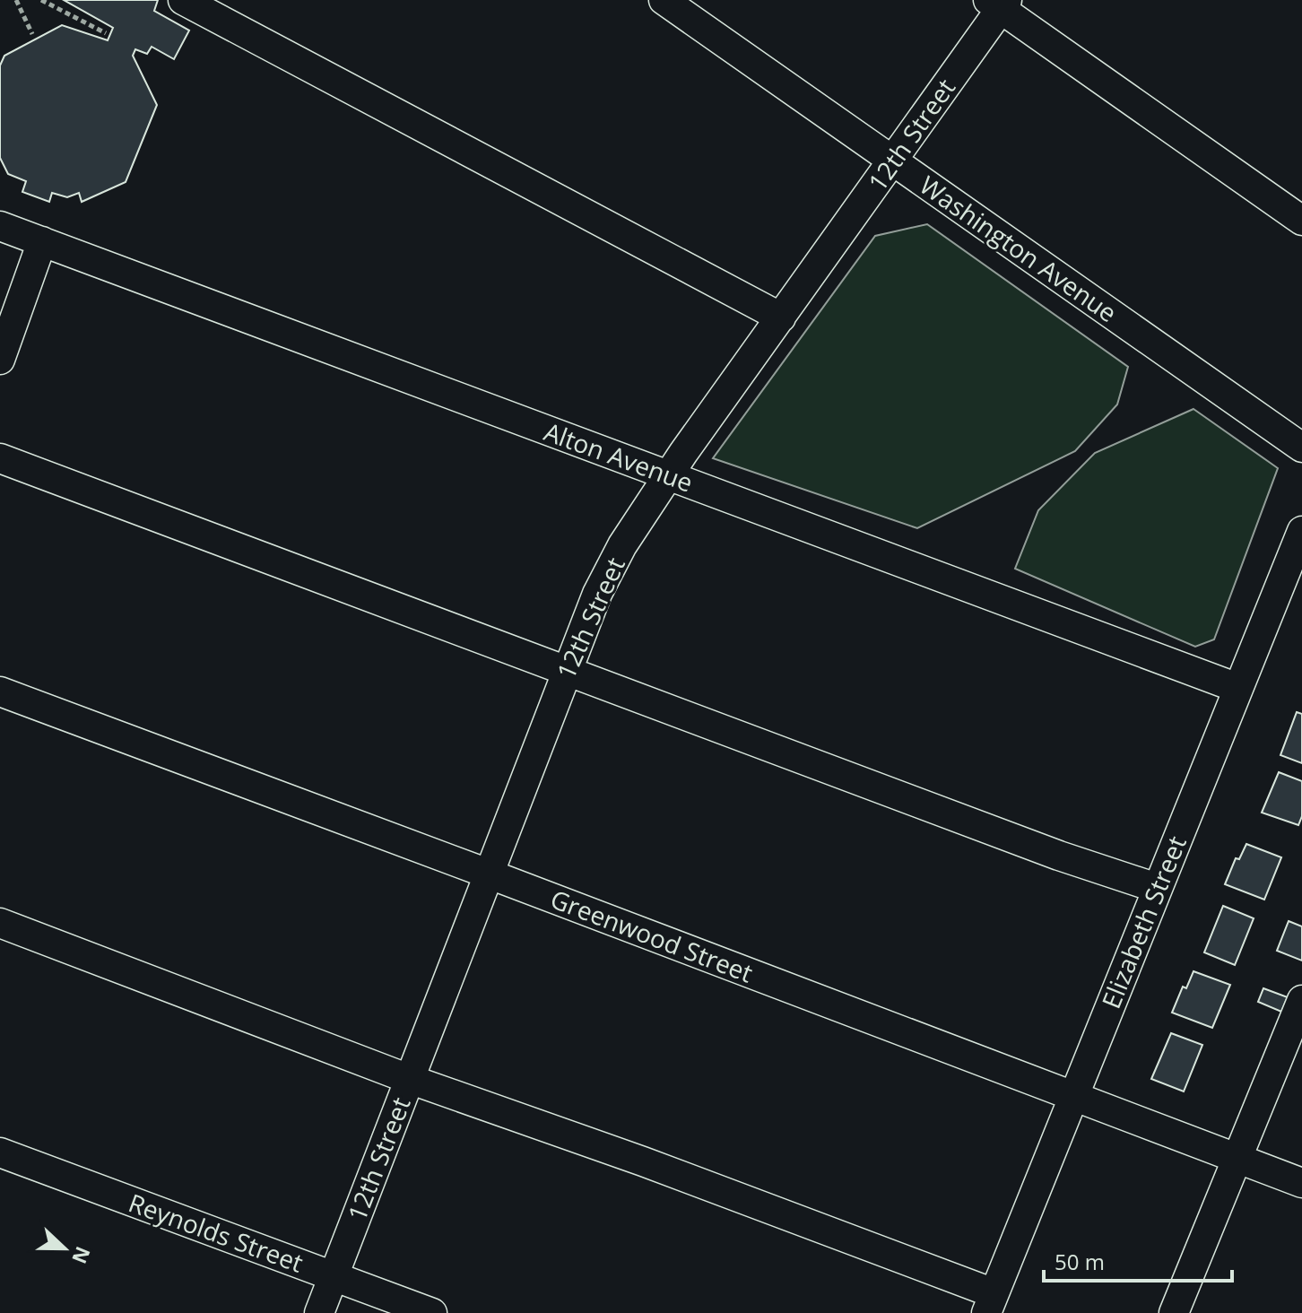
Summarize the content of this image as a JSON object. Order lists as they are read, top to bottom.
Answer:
{
  "streets": {
    "street": [
      "12th Street",
      "Washington Avenue",
      "Alton Avenue",
      "Elizabeth Street",
      "Greenwood Street",
      "Reynolds Street"
    ]
  },
  "crossings": [
    ["12th Street", "Washington Avenue"],
    ["12th Street", "Alton Avenue"],
    ["12th Street", "Greenwood Street"],
    ["12th Street", "Reynolds Street"],
    ["Alton Avenue", "Elizabeth Street"],
    ["Elizabeth Street", "Greenwood Street"]
  ],
  "scale_bar": "50 m",
  "north": "right"
}
